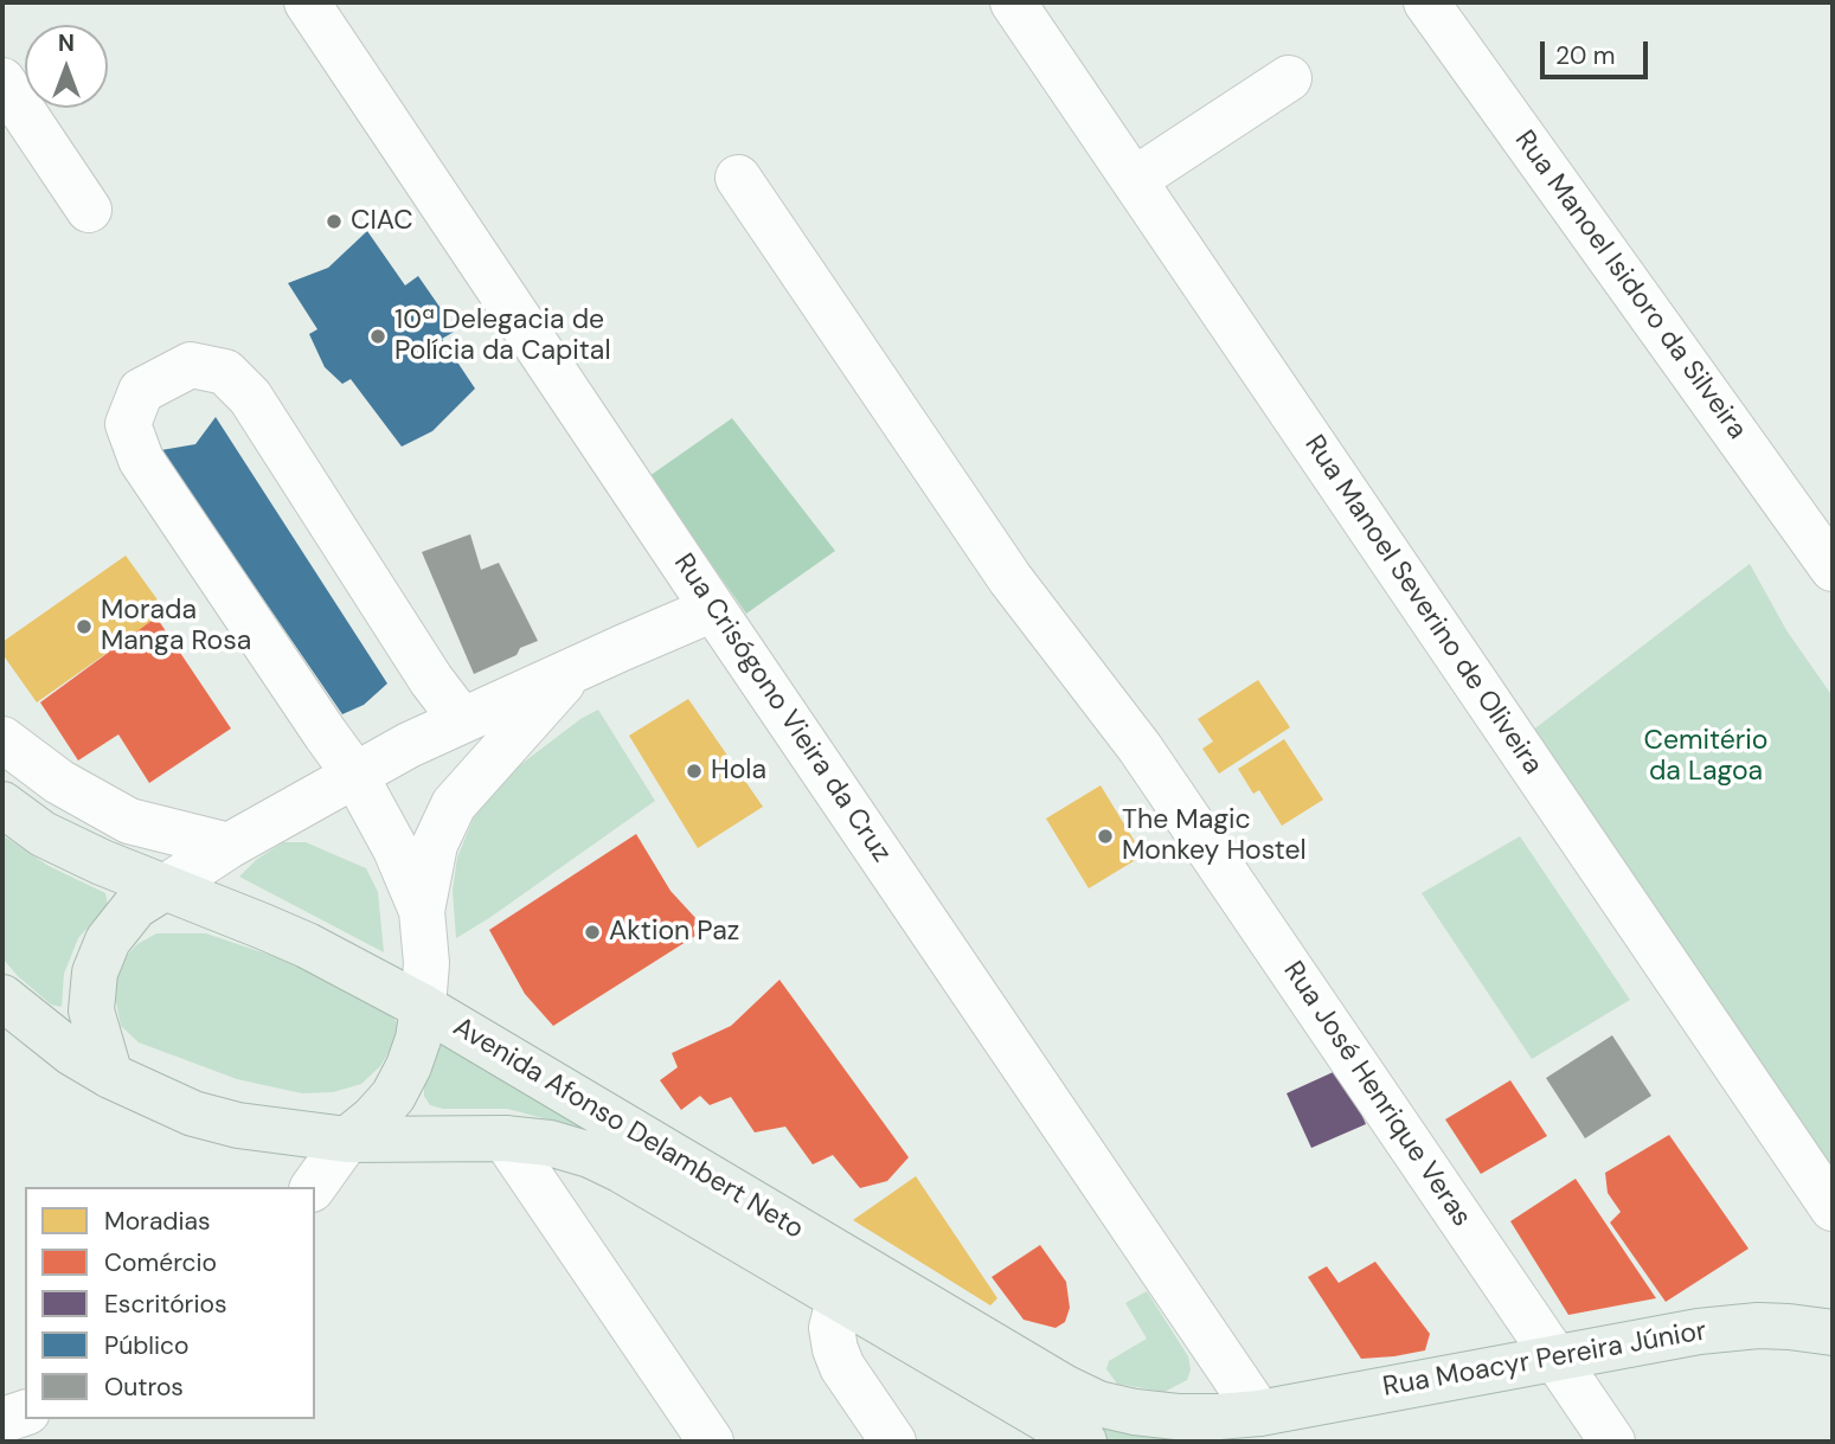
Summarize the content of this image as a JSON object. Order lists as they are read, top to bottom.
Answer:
{
  "streets": {
    "main road": ["Avenida Afonso Delambert Neto", "Rua Moacyr Pereira Júnior"],
    "street": [
      "Rua Manoel Isidoro da Silveira",
      "Rua Manoel Severino de Oliveira",
      "Rua Crisógono Vieira da Cruz",
      "Rua José Henrique Veras"
    ]
  },
  "crossings": [
    ["Rua Crisógono Vieira da Cruz", "Avenida Afonso Delambert Neto"],
    ["Rua Crisógono Vieira da Cruz", "Rua Moacyr Pereira Júnior"],
    ["Rua José Henrique Veras", "Rua Moacyr Pereira Júnior"],
    ["Avenida Afonso Delambert Neto", "Rua Moacyr Pereira Júnior"]
  ],
  "parks": ["Cemitério da Lagoa"],
  "places": [
    "CIAC",
    "10ª Delegacia de Polícia da Capital",
    "Morada Manga Rosa",
    "Hola",
    "The Magic Monkey Hostel",
    "Aktion Paz"
  ],
  "legend": [
    "Moradias",
    "Comércio",
    "Escritórios",
    "Público",
    "Outros"
  ],
  "scale_bar": "20 m",
  "north": "top"
}
